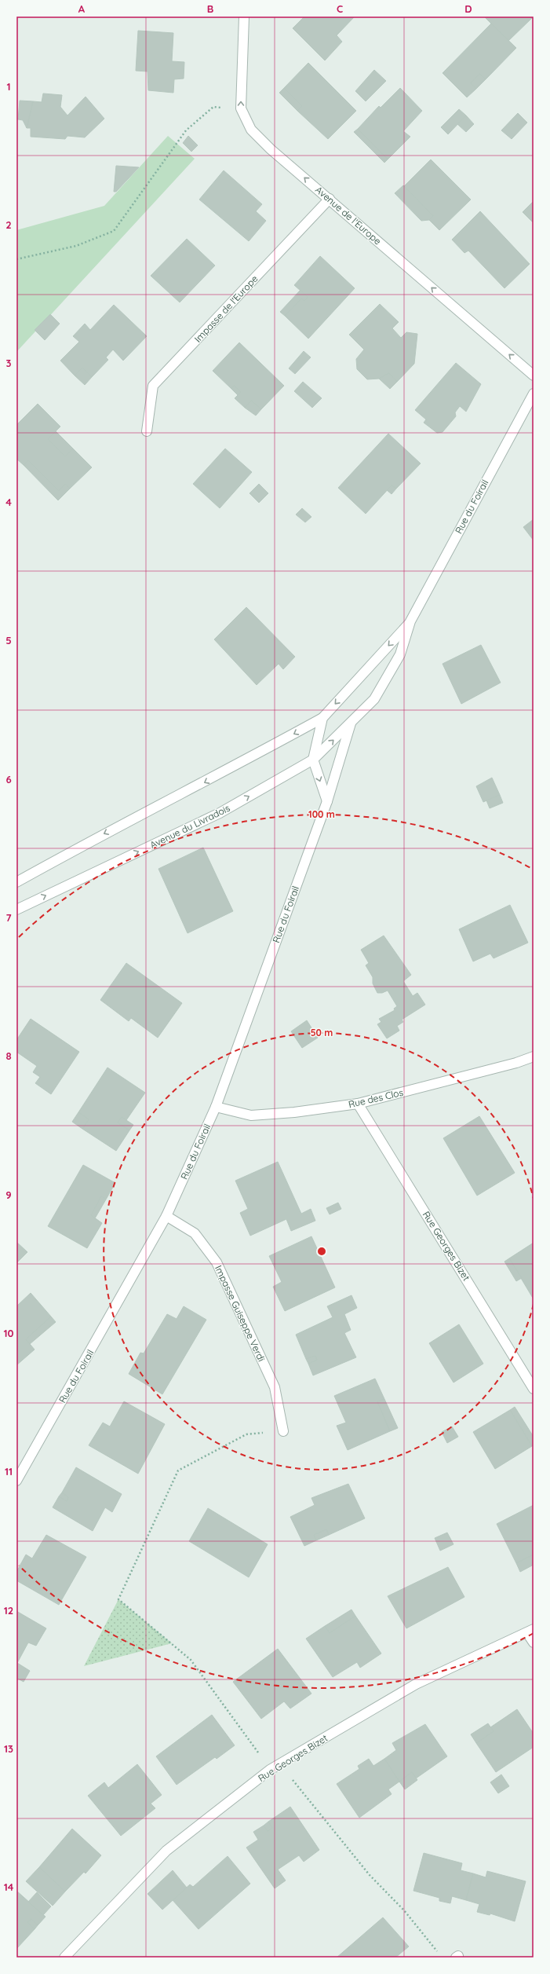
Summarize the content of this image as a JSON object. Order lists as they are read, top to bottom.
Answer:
{
  "streets": {
    "street": [
      "Avenue de l'Europe",
      "Impasse de l'Europe",
      "Rue du Foirail",
      "Avenue du Livradois",
      "Rue des Clos",
      "Rue Georges Bizet",
      "Impasse Guiseppe Verdi"
    ]
  },
  "crossings": [
    ["Avenue de l'Europe", "Impasse de l'Europe"],
    ["Rue du Foirail", "Avenue du Livradois"],
    ["Rue du Foirail", "Rue des Clos"],
    ["Rue du Foirail", "Impasse Guiseppe Verdi"],
    ["Rue des Clos", "Rue Georges Bizet"]
  ],
  "one_way": ["Avenue de l'Europe"],
  "grid": {
    "columns": [
      "A",
      "B",
      "C",
      "D"
    ],
    "rows": [
      "1",
      "2",
      "3",
      "4",
      "5",
      "6",
      "7",
      "8",
      "9",
      "10",
      "11",
      "12",
      "13",
      "14"
    ]
  },
  "rings": ["100 m", "50 m"]
}
